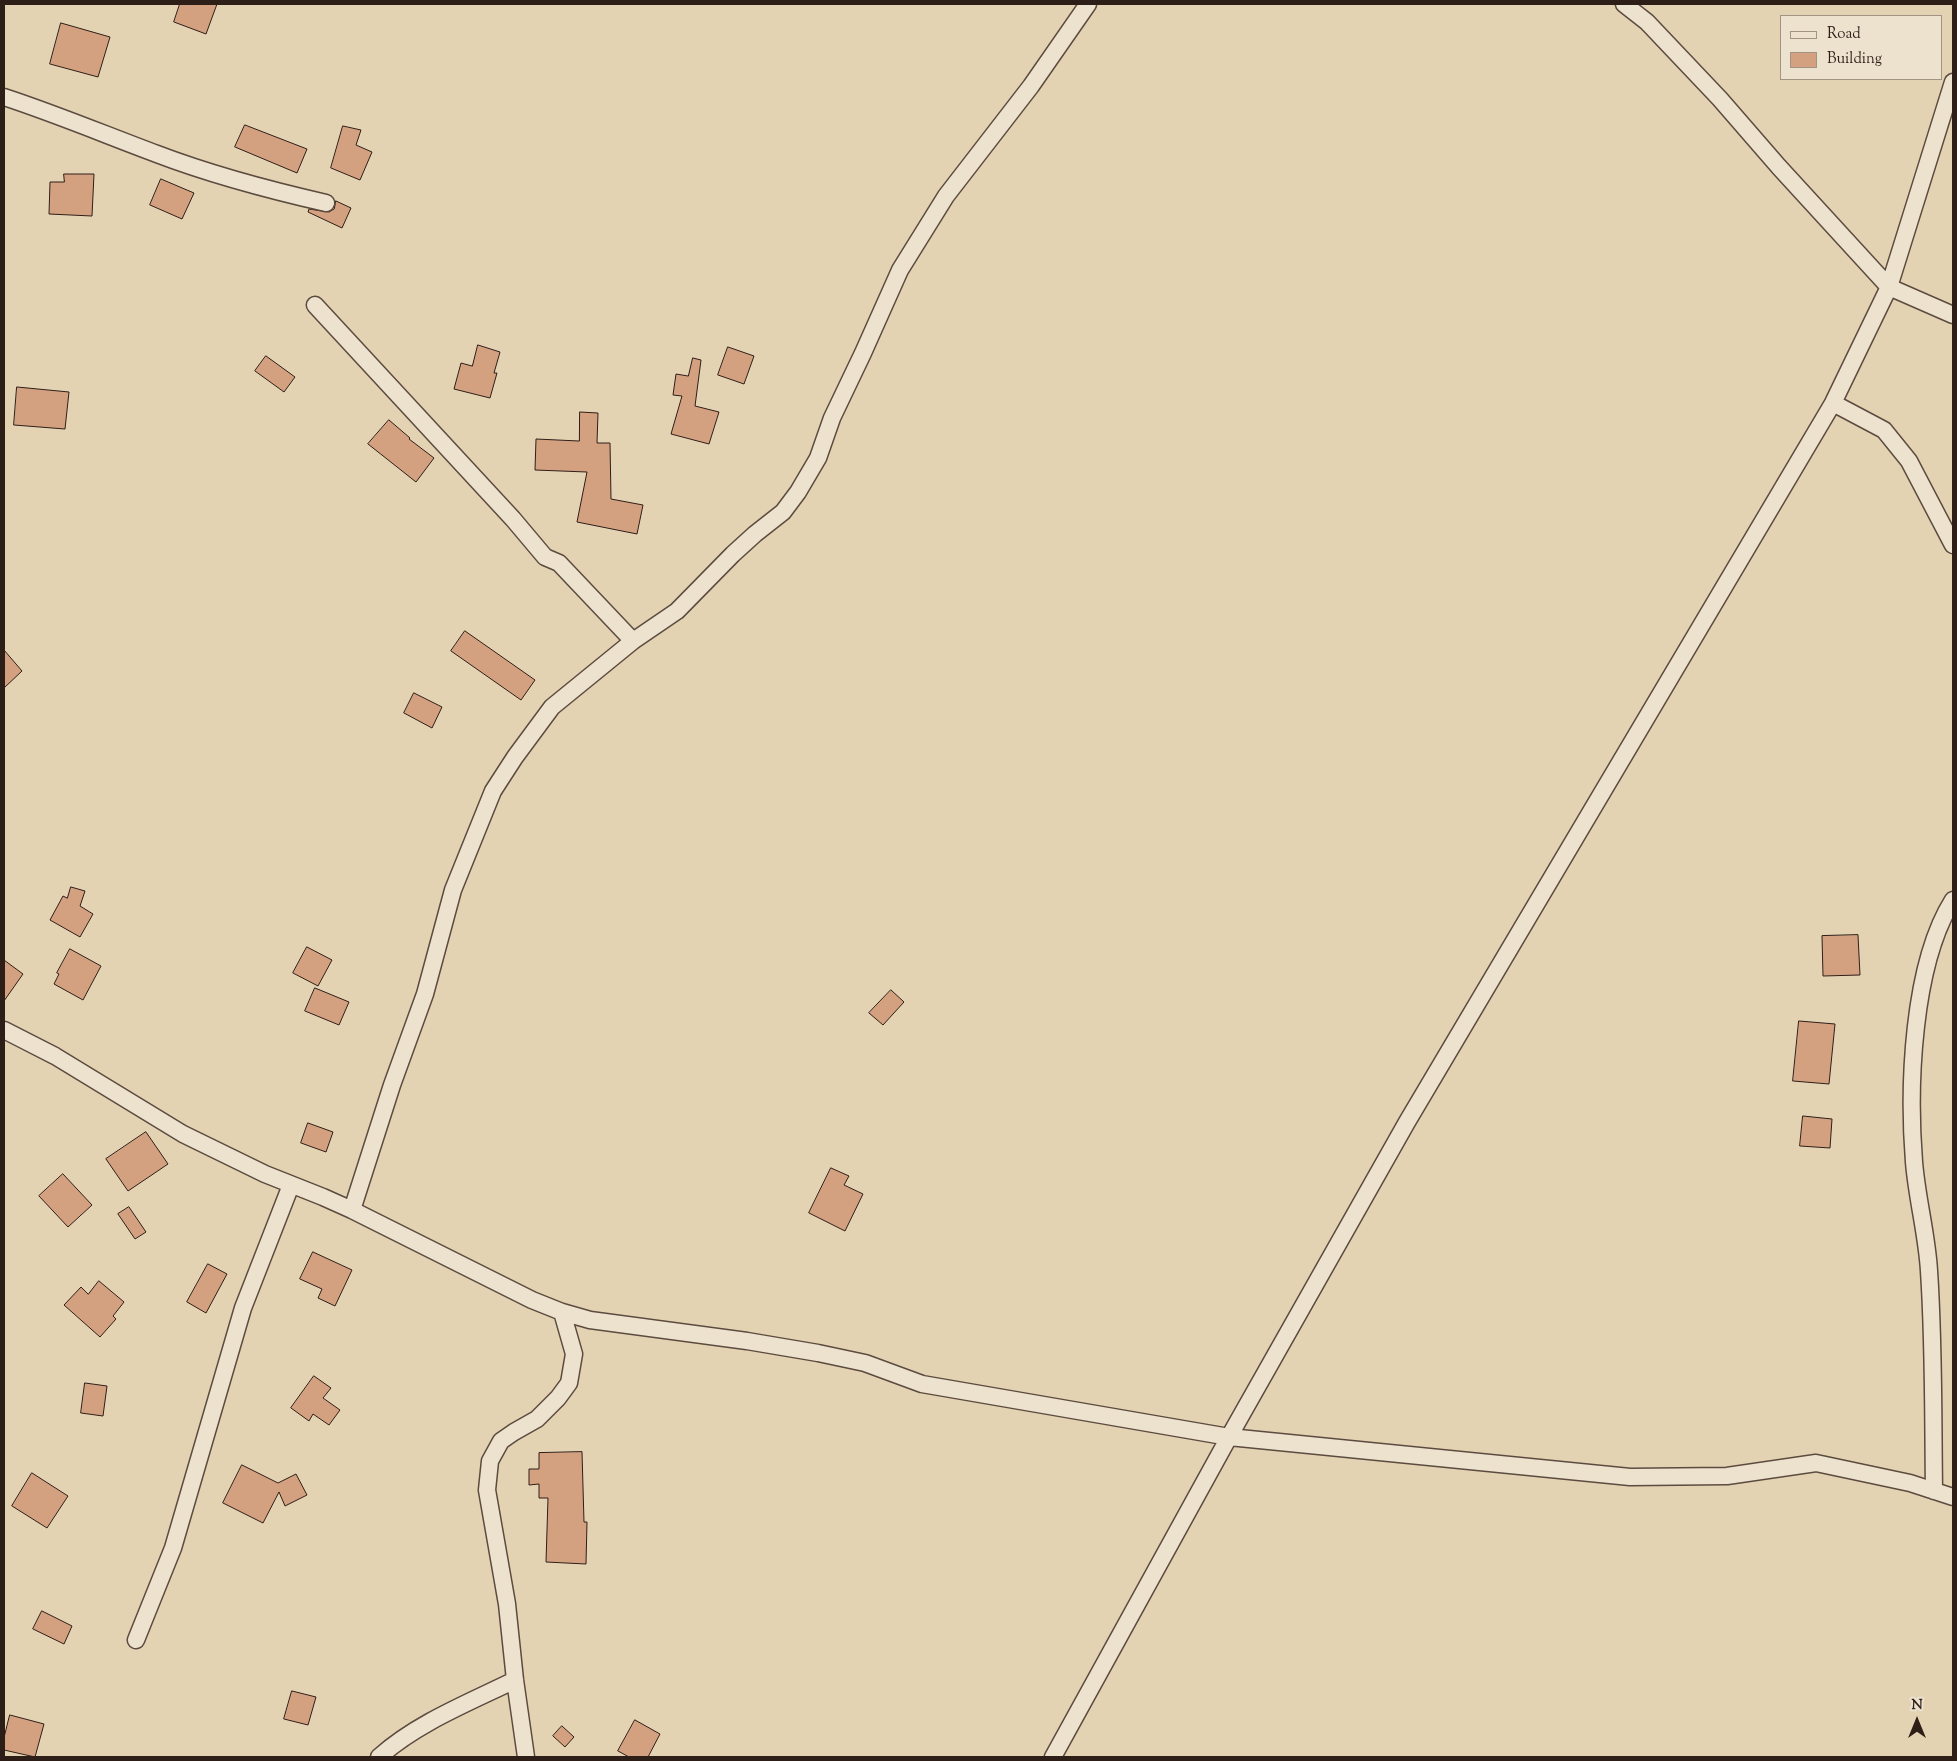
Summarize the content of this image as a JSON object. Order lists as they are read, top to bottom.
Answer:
{
  "legend": ["Road", "Building"],
  "north": "top"
}
